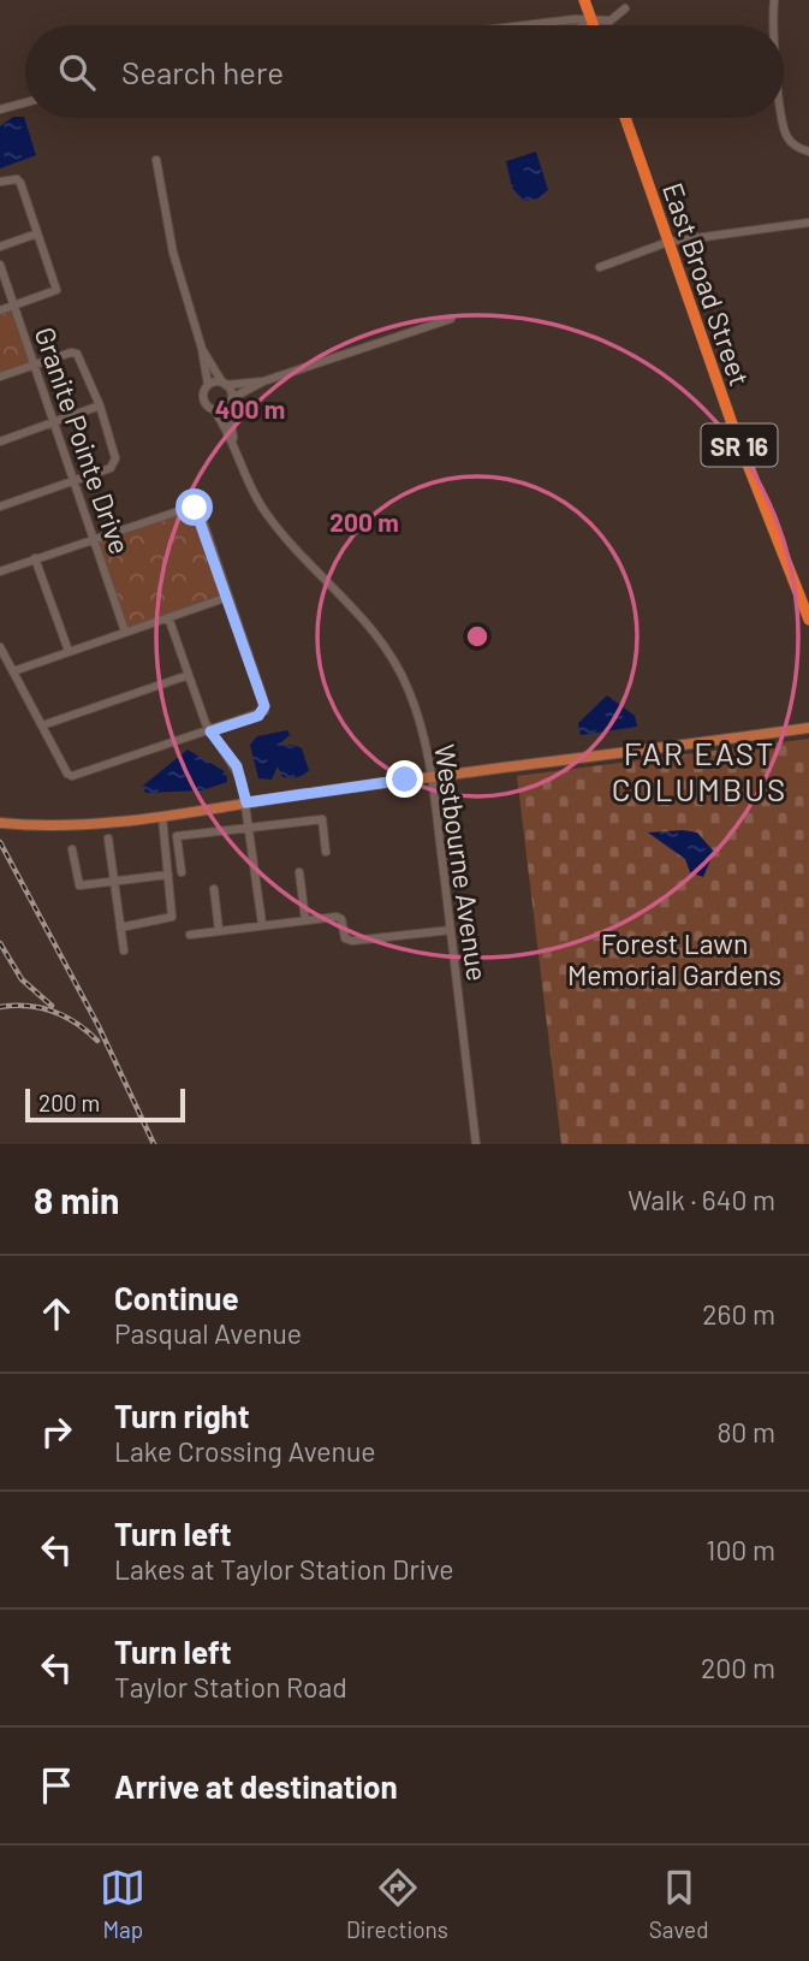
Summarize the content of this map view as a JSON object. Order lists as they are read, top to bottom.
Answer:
{
  "streets": {
    "highway": ["East Broad Street", "SR 16"],
    "street": ["Granite Pointe Drive", "Westbourne Avenue"]
  },
  "districts": ["FAR EAST COLUMBUS"],
  "parks": ["Forest Lawn Memorial Gardens"],
  "scale_bar": "200 m",
  "page": {
    "search": "Search here",
    "scale": "200 m",
    "heading": ["8 min", "Walk · 640 m"],
    "list": [
      ["Continue", "Pasqual Avenue", "260 m"],
      ["Turn right", "Lake Crossing Avenue", "80 m"],
      ["Turn left", "Lakes at Taylor Station Drive", "100 m"],
      ["Turn left", "Taylor Station Road", "200 m"],
      "Arrive at destination"
    ],
    "nav": ["Map", "Directions", "Saved"]
  },
  "rings": ["400 m", "200 m"]
}
